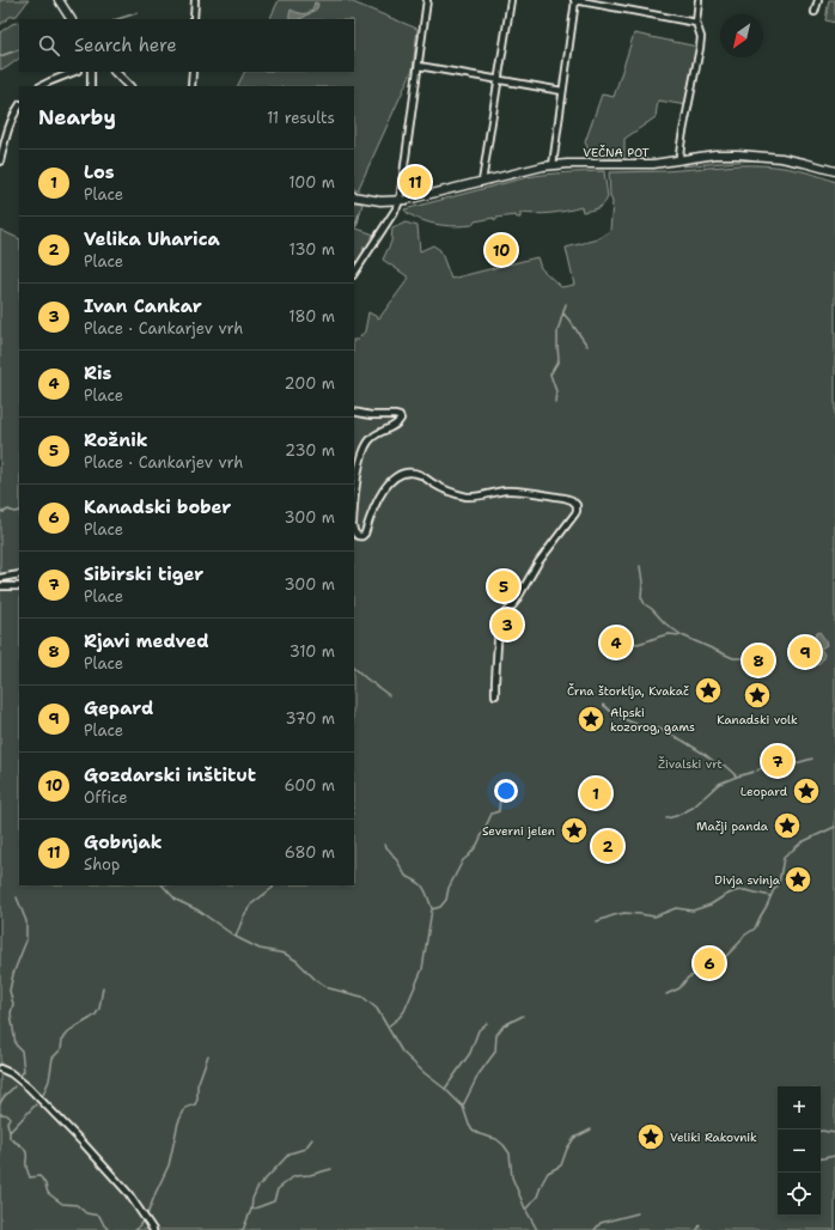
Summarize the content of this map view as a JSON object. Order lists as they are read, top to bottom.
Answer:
{
  "streets": {
    "main road": ["VEČNA POT"]
  },
  "parks": ["Živalski vrt"],
  "places": {
    "place": [
      "Črna štorklja, Kvakač",
      "Kanadski volk",
      "Alpski kozorog, gams",
      "Leopard",
      "Mačji panda",
      "Severni jelen",
      "Divja svinja",
      "Veliki Rakovnik"
    ]
  },
  "north": "bottom left",
  "page": {
    "search": "Search here",
    "heading": ["Nearby", "11 results"],
    "list": [
      {
        "mark": "1",
        "name": "Los",
        "note": "Place",
        "value": "100 m"
      },
      {
        "mark": "2",
        "name": "Velika Uharica",
        "note": "Place",
        "value": "130 m"
      },
      {
        "mark": "3",
        "name": "Ivan Cankar",
        "note": "Place · Cankarjev vrh",
        "value": "180 m"
      },
      {
        "mark": "4",
        "name": "Ris",
        "note": "Place",
        "value": "200 m"
      },
      {
        "mark": "5",
        "name": "Rožnik",
        "note": "Place · Cankarjev vrh",
        "value": "230 m"
      },
      {
        "mark": "6",
        "name": "Kanadski bober",
        "note": "Place",
        "value": "300 m"
      },
      {
        "mark": "7",
        "name": "Sibirski tiger",
        "note": "Place",
        "value": "300 m"
      },
      {
        "mark": "8",
        "name": "Rjavi medved",
        "note": "Place",
        "value": "310 m"
      },
      {
        "mark": "9",
        "name": "Gepard",
        "note": "Place",
        "value": "370 m"
      },
      {
        "mark": "10",
        "name": "Gozdarski inštitut",
        "note": "Office",
        "value": "600 m"
      },
      {
        "mark": "11",
        "name": "Gobnjak",
        "note": "Shop",
        "value": "680 m"
      }
    ],
    "pins": [
      "11",
      "10",
      "5",
      "3",
      "4",
      "9",
      "8",
      "7",
      "1",
      "2",
      "6"
    ],
    "map_buttons": ["+", "−"]
  }
}
